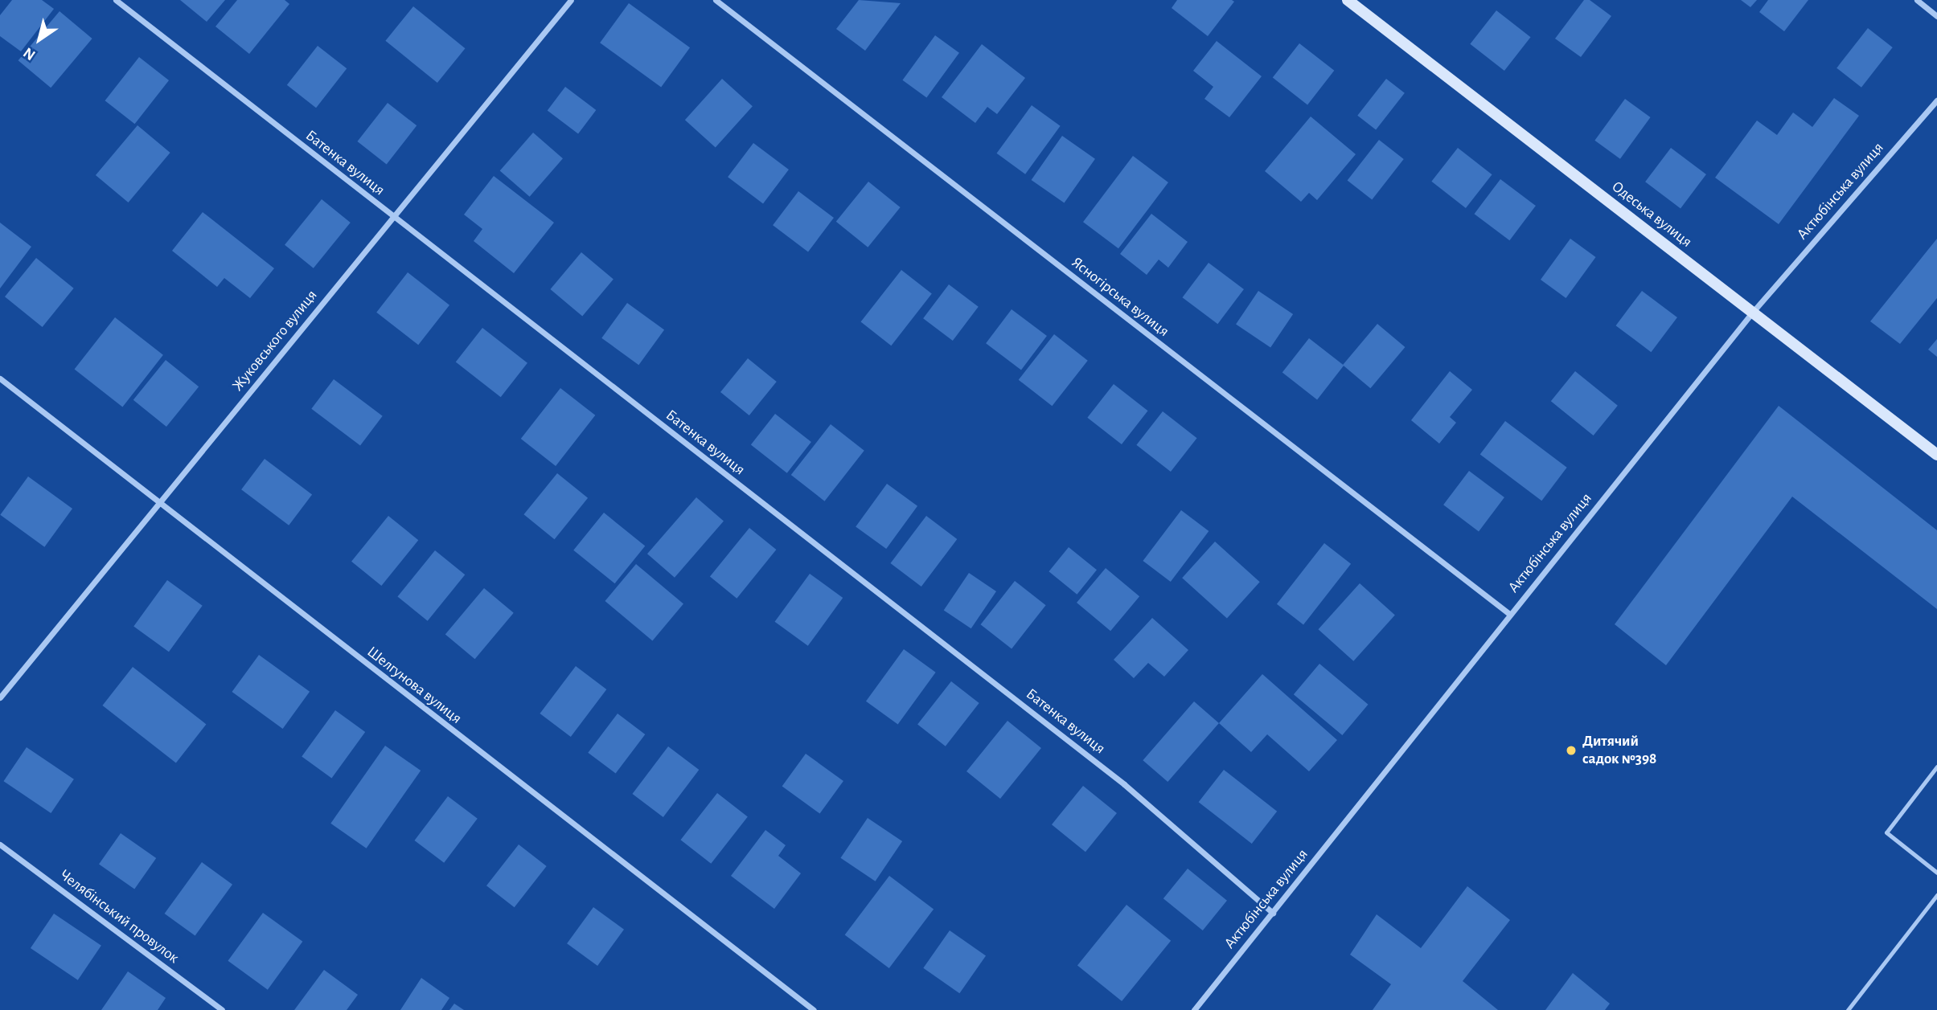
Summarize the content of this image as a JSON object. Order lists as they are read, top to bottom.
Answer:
{
  "streets": {
    "street": [
      "Батенка вулиця",
      "Актюбінська вулиця",
      "Одеська вулиця",
      "Ясногірська вулиця",
      "Жуковського вулиця",
      "Шелгунова вулиця",
      "Челябінський провулок"
    ]
  },
  "crossings": [
    ["Батенка вулиця", "Актюбінська вулиця"],
    ["Батенка вулиця", "Жуковського вулиця"],
    ["Актюбінська вулиця", "Одеська вулиця"],
    ["Актюбінська вулиця", "Ясногірська вулиця"],
    ["Жуковського вулиця", "Шелгунова вулиця"]
  ],
  "places": ["Дитячий садок №398"],
  "north": "bottom left"
}
